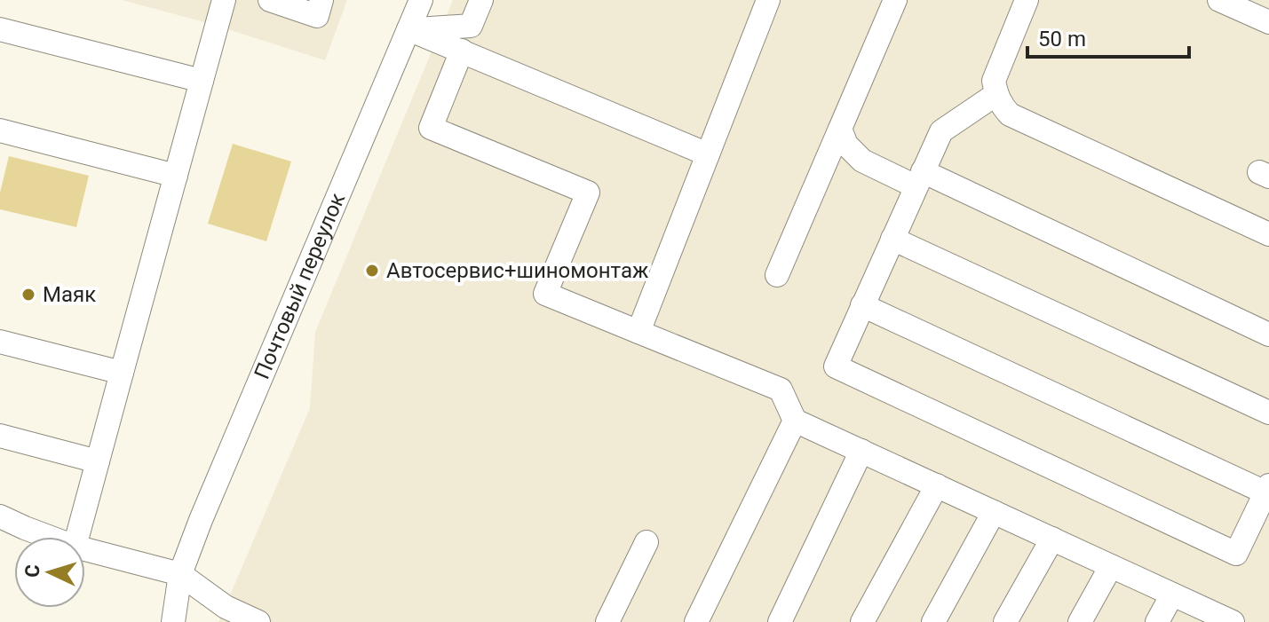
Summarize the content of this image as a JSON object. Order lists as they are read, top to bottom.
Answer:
{
  "streets": {
    "street": ["Почтовый переулок"]
  },
  "places": ["Автосервис+шиномонтаж", "Маяк"],
  "scale_bar": "50 m",
  "north": "left"
}
